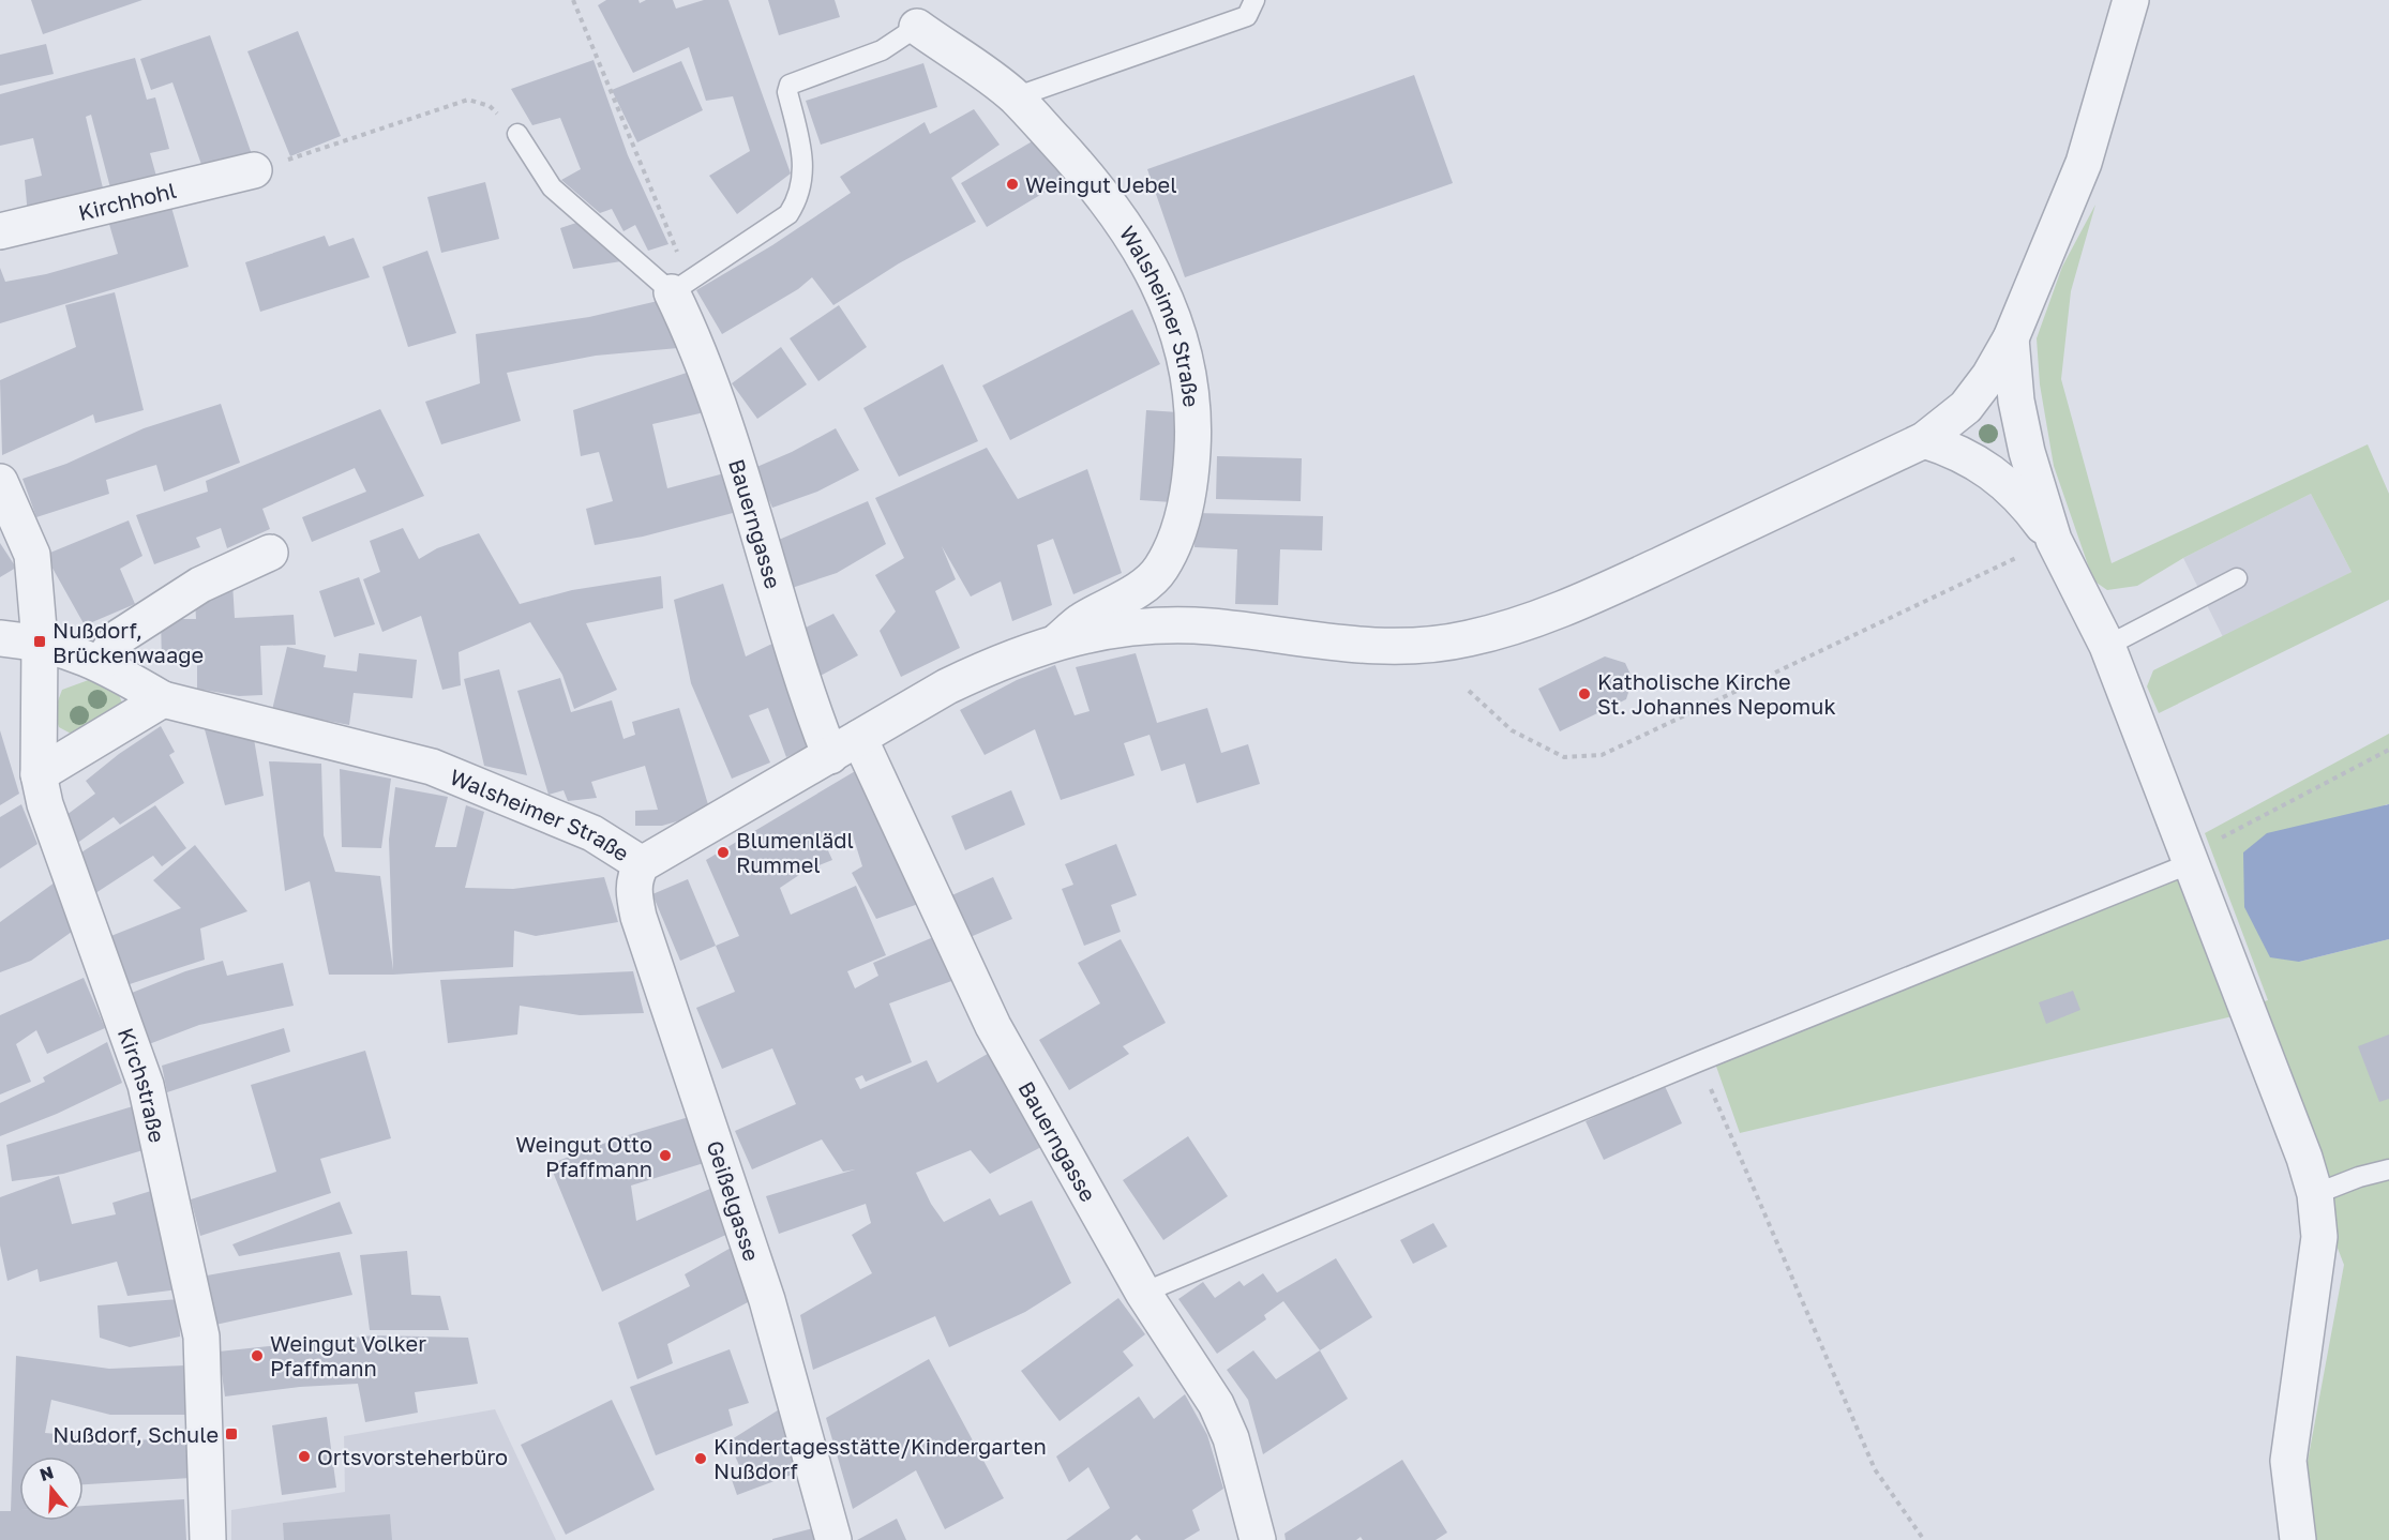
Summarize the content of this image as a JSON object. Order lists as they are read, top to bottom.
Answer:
{
  "streets": {
    "street": [
      "Kirchhohl",
      "Walsheimer Straße",
      "Bauerngasse",
      "Kirchstraße",
      "Geißelgasse"
    ]
  },
  "crossings": [
    ["Walsheimer Straße", "Bauerngasse"],
    ["Walsheimer Straße", "Kirchstraße"],
    ["Walsheimer Straße", "Geißelgasse"]
  ],
  "places": {
    "other": [
      "Weingut Uebel",
      "Katholische Kirche St. Johannes Nepomuk",
      "Blumenlädl Rummel",
      "Weingut Otto Pfaffmann",
      "Weingut Volker Pfaffmann",
      "Ortsvorsteherbüro",
      "Kindertagesstätte/Kindergarten Nußdorf"
    ],
    "transit": ["Nußdorf, Brückenwaage", "Nußdorf, Schule"]
  },
  "north": "top"
}
